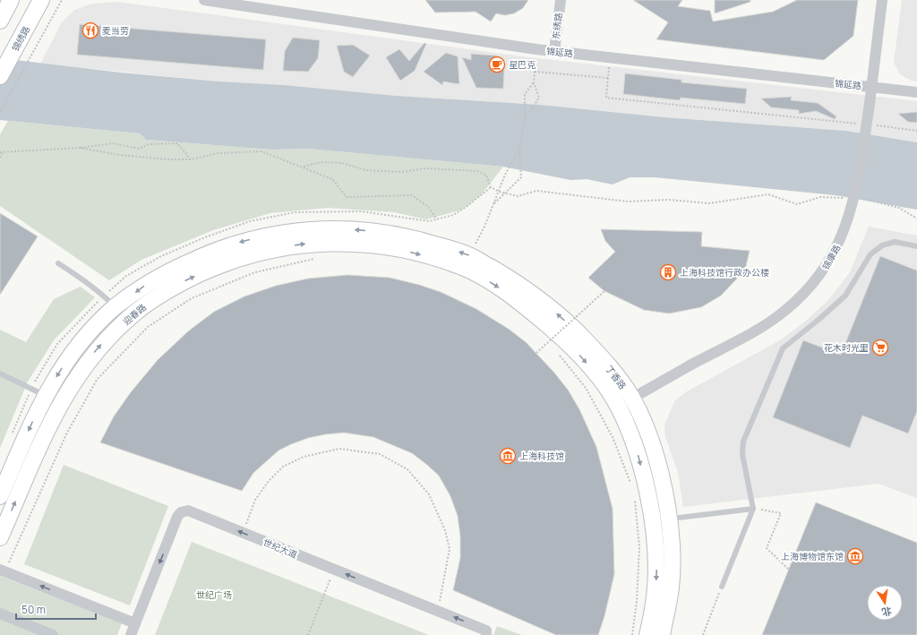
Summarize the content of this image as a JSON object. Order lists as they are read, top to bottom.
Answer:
{
  "streets": {
    "street": [
      "东绣路",
      "锦绣路",
      "锦延路",
      "锦康路",
      "迎春路",
      "丁香路",
      "世纪大道"
    ]
  },
  "crossings": [
    ["东绣路", "锦延路"],
    ["锦延路", "锦康路"],
    ["锦康路", "丁香路"],
    ["迎春路", "丁香路"]
  ],
  "parks": ["世纪广场"],
  "places": {
    "restaurant": ["麦当劳"],
    "cafe": ["星巴克"],
    "building": ["上海科技馆行政办公楼"],
    "supermarket": ["花木时光里"],
    "museum": ["上海科技馆", "上海博物馆东馆"]
  },
  "scale_bar": "50 m",
  "north": "bottom"
}
